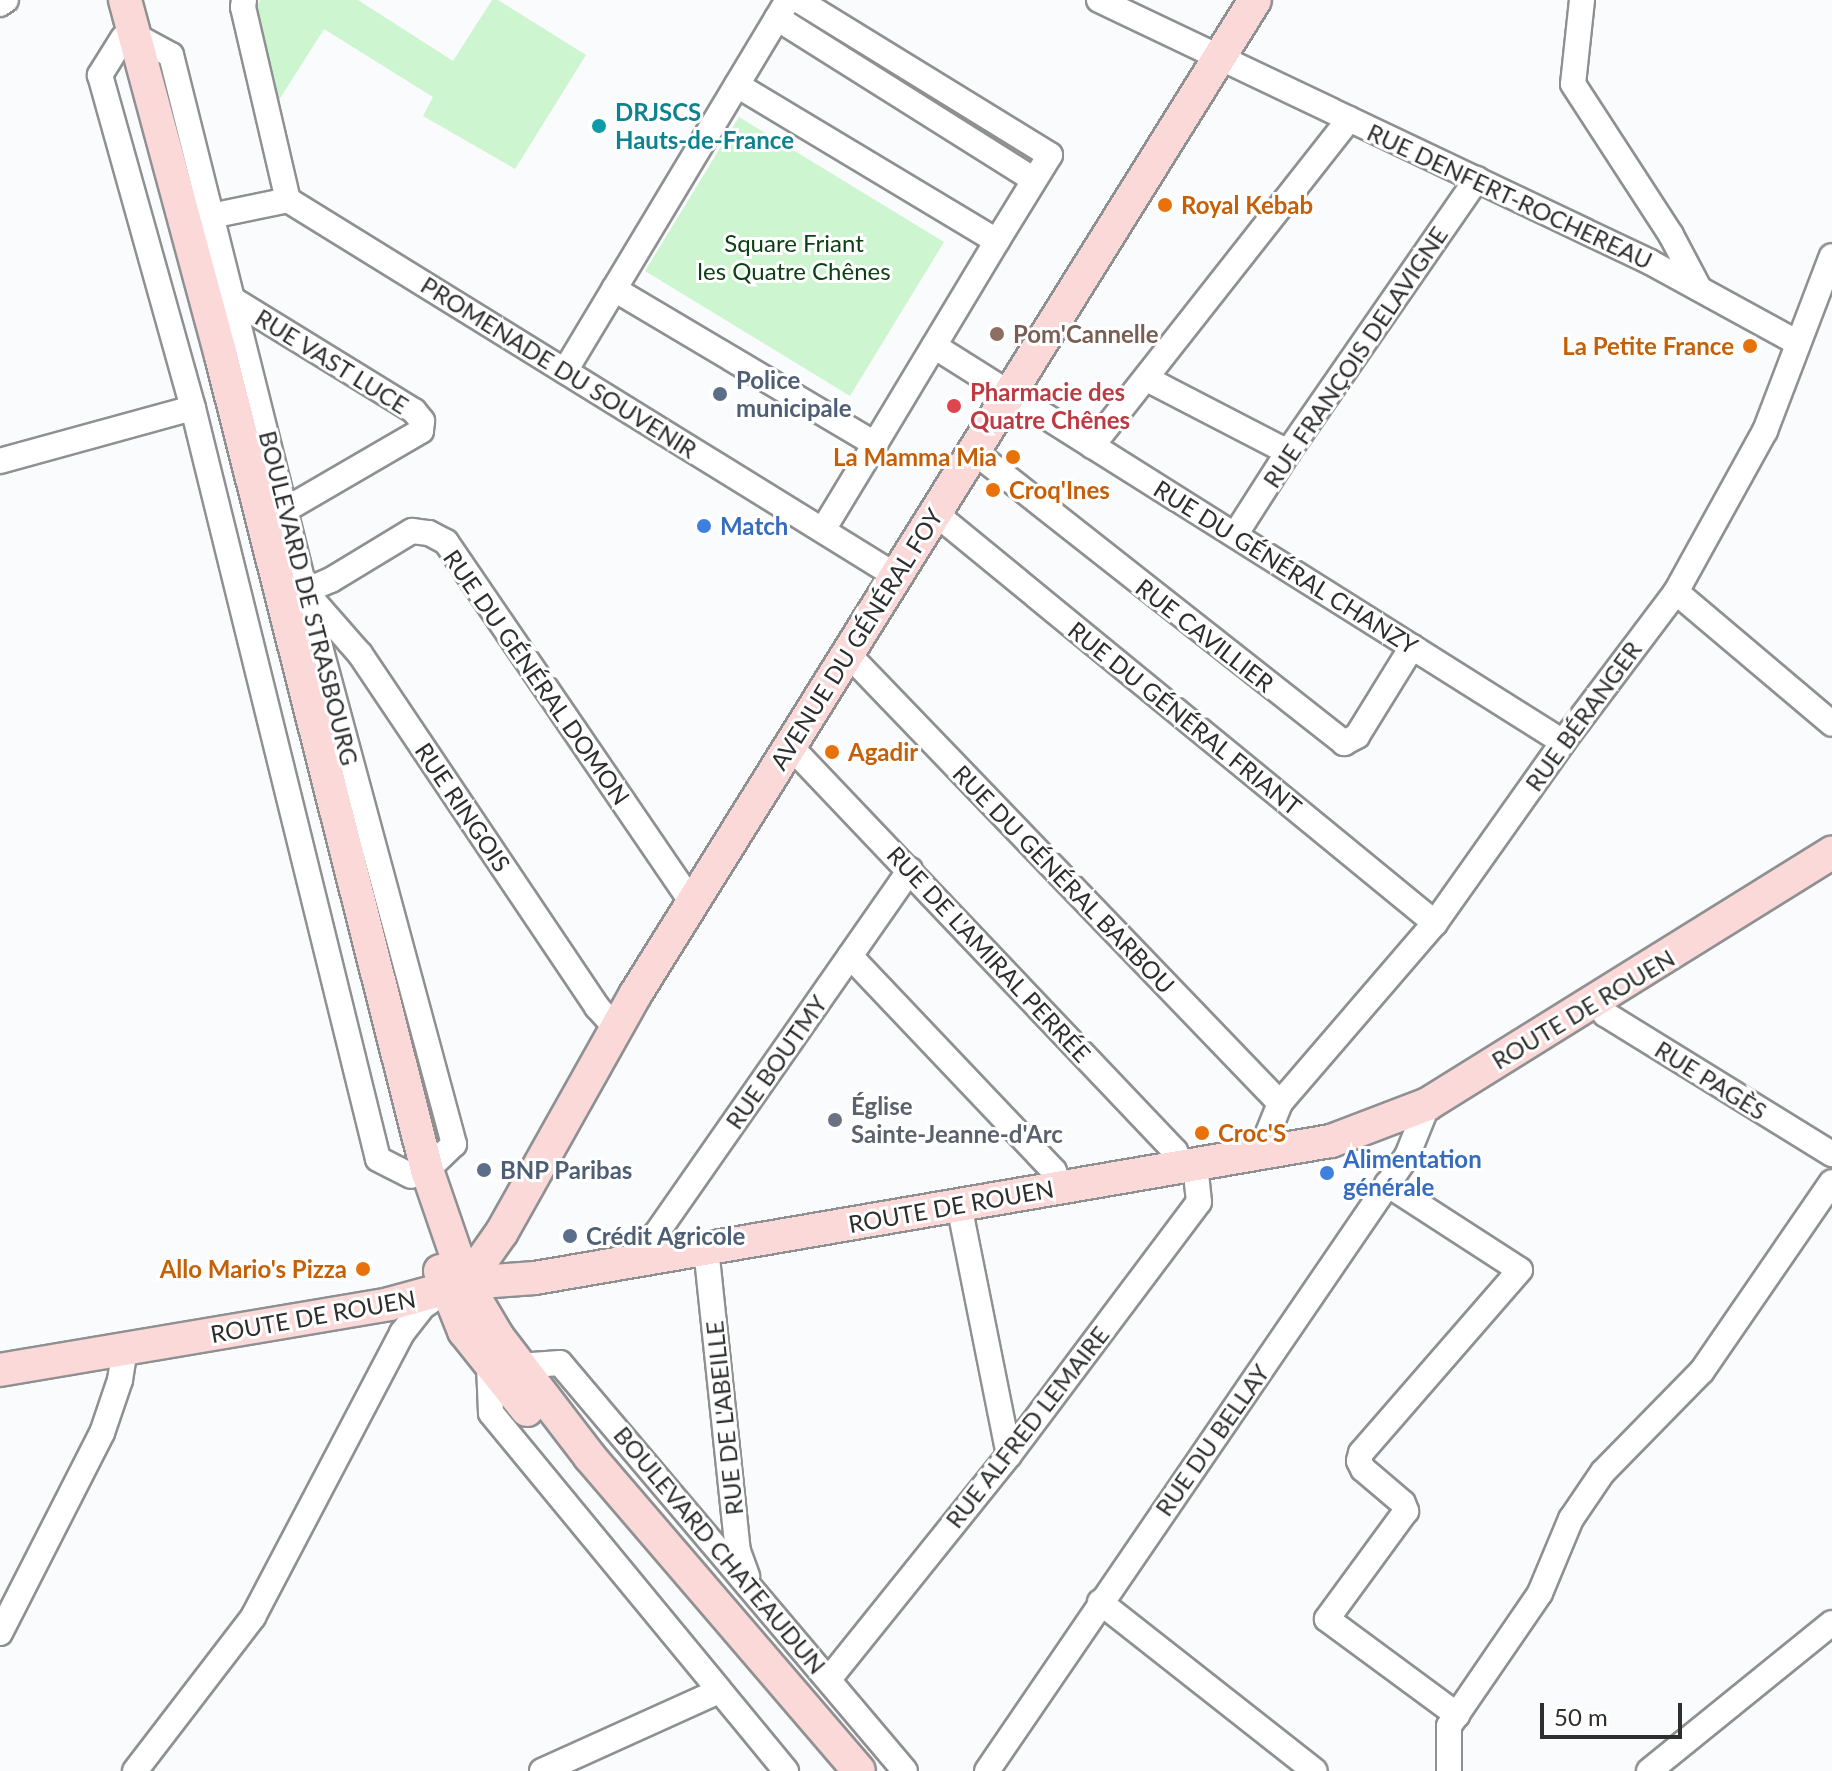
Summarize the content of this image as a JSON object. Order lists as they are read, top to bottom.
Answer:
{
  "streets": {
    "main road": [
      "BOULEVARD DE STRASBOURG",
      "AVENUE DU GÉNÉRAL FOY",
      "ROUTE DE ROUEN",
      "BOULEVARD CHATEAUDUN"
    ],
    "street": [
      "RUE DENFERT-ROCHEREAU",
      "RUE FRANÇOIS DELAVIGNE",
      "RUE VAST LUCE",
      "PROMENADE DU SOUVENIR",
      "RUE DU GÉNÉRAL CHANZY",
      "RUE CAVILLIER",
      "RUE DU GÉNÉRAL DOMON",
      "RUE BÉRANGER",
      "RUE DU GÉNÉRAL FRIANT",
      "RUE RINGOIS",
      "RUE DU GÉNÉRAL BARBOU",
      "RUE DE L'AMIRAL PERRÉE",
      "RUE BOUTMY",
      "RUE PAGÈS",
      "RUE DE L'ABEILLE",
      "RUE ALFRED LEMAIRE",
      "RUE DU BELLAY"
    ]
  },
  "crossings": [
    ["RUE DENFERT-ROCHEREAU", "RUE FRANÇOIS DELAVIGNE"],
    ["RUE DENFERT-ROCHEREAU", "AVENUE DU GÉNÉRAL FOY"],
    ["RUE DENFERT-ROCHEREAU", "RUE BÉRANGER"],
    ["RUE FRANÇOIS DELAVIGNE", "RUE DU GÉNÉRAL CHANZY"],
    ["RUE VAST LUCE", "BOULEVARD DE STRASBOURG"],
    ["PROMENADE DU SOUVENIR", "AVENUE DU GÉNÉRAL FOY"],
    ["RUE DU GÉNÉRAL CHANZY", "RUE CAVILLIER"],
    ["RUE DU GÉNÉRAL CHANZY", "AVENUE DU GÉNÉRAL FOY"],
    ["RUE DU GÉNÉRAL CHANZY", "RUE BÉRANGER"],
    ["BOULEVARD DE STRASBOURG", "AVENUE DU GÉNÉRAL FOY"],
    ["BOULEVARD DE STRASBOURG", "RUE DU GÉNÉRAL DOMON"],
    ["BOULEVARD DE STRASBOURG", "RUE RINGOIS"],
    ["BOULEVARD DE STRASBOURG", "ROUTE DE ROUEN"],
    ["BOULEVARD DE STRASBOURG", "BOULEVARD CHATEAUDUN"],
    ["RUE CAVILLIER", "AVENUE DU GÉNÉRAL FOY"],
    ["AVENUE DU GÉNÉRAL FOY", "RUE DU GÉNÉRAL DOMON"],
    ["AVENUE DU GÉNÉRAL FOY", "RUE DU GÉNÉRAL FRIANT"],
    ["AVENUE DU GÉNÉRAL FOY", "RUE RINGOIS"],
    ["AVENUE DU GÉNÉRAL FOY", "RUE DU GÉNÉRAL BARBOU"],
    ["AVENUE DU GÉNÉRAL FOY", "RUE DE L'AMIRAL PERRÉE"],
    ["AVENUE DU GÉNÉRAL FOY", "ROUTE DE ROUEN"],
    ["AVENUE DU GÉNÉRAL FOY", "BOULEVARD CHATEAUDUN"],
    ["RUE DU GÉNÉRAL DOMON", "RUE RINGOIS"],
    ["RUE BÉRANGER", "RUE DU GÉNÉRAL FRIANT"],
    ["RUE BÉRANGER", "RUE DU GÉNÉRAL BARBOU"],
    ["RUE DE L'AMIRAL PERRÉE", "ROUTE DE ROUEN"],
    ["RUE DE L'AMIRAL PERRÉE", "RUE BOUTMY"],
    ["RUE DE L'AMIRAL PERRÉE", "RUE ALFRED LEMAIRE"],
    ["ROUTE DE ROUEN", "RUE BOUTMY"],
    ["ROUTE DE ROUEN", "RUE PAGÈS"],
    ["ROUTE DE ROUEN", "RUE DE L'ABEILLE"],
    ["ROUTE DE ROUEN", "RUE ALFRED LEMAIRE"],
    ["ROUTE DE ROUEN", "RUE DU BELLAY"],
    ["ROUTE DE ROUEN", "BOULEVARD CHATEAUDUN"],
    ["RUE DE L'ABEILLE", "BOULEVARD CHATEAUDUN"],
    ["RUE ALFRED LEMAIRE", "BOULEVARD CHATEAUDUN"]
  ],
  "parks": ["Square Friant les Quatre Chênes"],
  "places": [
    "DRJSCS Hauts-de-France",
    "Royal Kebab",
    "Pom'Cannelle",
    "La Petite France",
    "Police municipale",
    "Pharmacie des Quatre Chênes",
    "La Mamma Mia",
    "Croq'Ines",
    "Match",
    "Agadir",
    "Église Sainte-Jeanne-d'Arc",
    "Croc'S",
    "BNP Paribas",
    "Alimentation générale",
    "Crédit Agricole",
    "Allo Mario's Pizza"
  ],
  "scale_bar": "50 m"
}
